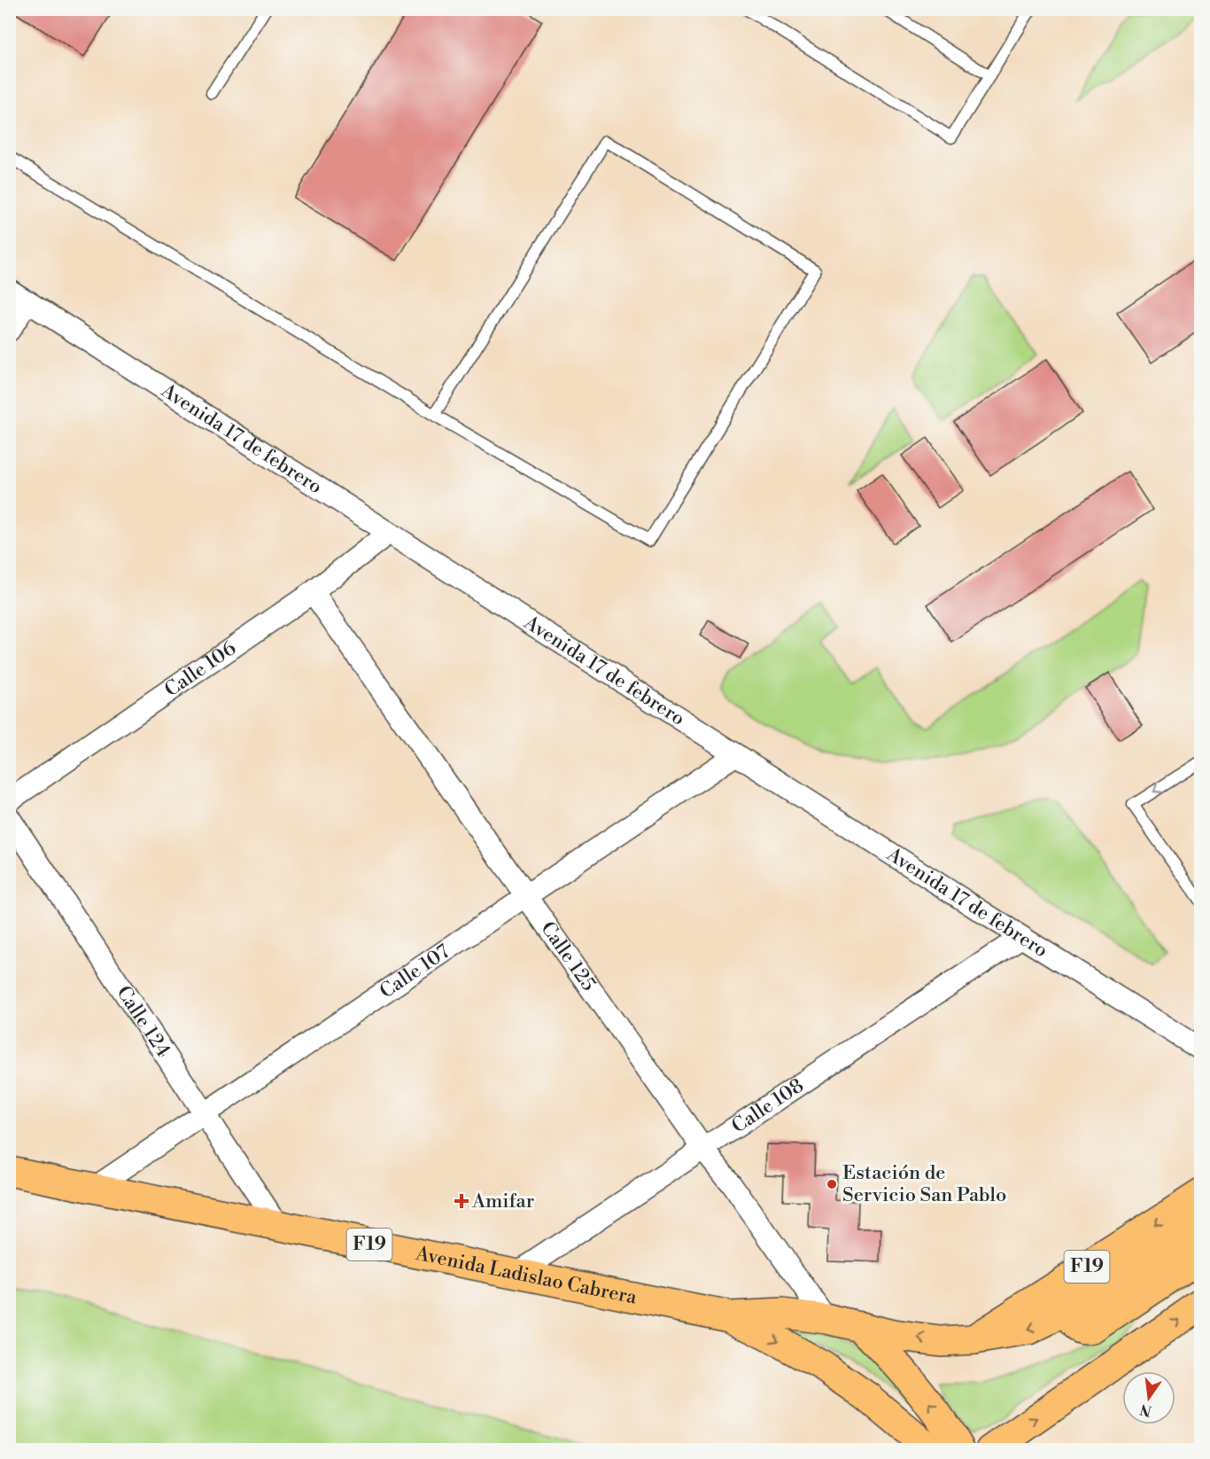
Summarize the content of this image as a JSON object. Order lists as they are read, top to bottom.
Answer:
{
  "streets": {
    "main road": ["F19", "Avenida Ladislao Cabrera"],
    "street": [
      "Avenida 17 de febrero",
      "Calle 106",
      "Calle 125",
      "Calle 107",
      "Calle 124",
      "Calle 108"
    ]
  },
  "crossings": [
    ["Avenida 17 de febrero", "Calle 106"],
    ["Avenida 17 de febrero", "Calle 107"],
    ["Avenida 17 de febrero", "Calle 108"],
    ["Calle 106", "Calle 125"],
    ["Calle 125", "Calle 107"],
    ["Calle 125", "Calle 108"],
    ["Calle 125", "Avenida Ladislao Cabrera"],
    ["Calle 107", "Calle 124"],
    ["Calle 107", "Avenida Ladislao Cabrera"],
    ["Calle 124", "Avenida Ladislao Cabrera"],
    ["Calle 108", "Avenida Ladislao Cabrera"],
    ["F19", "Avenida Ladislao Cabrera"]
  ],
  "places": {
    "other": ["Estación de Servicio San Pablo"],
    "health": ["Amifar"]
  },
  "north": "bottom"
}
